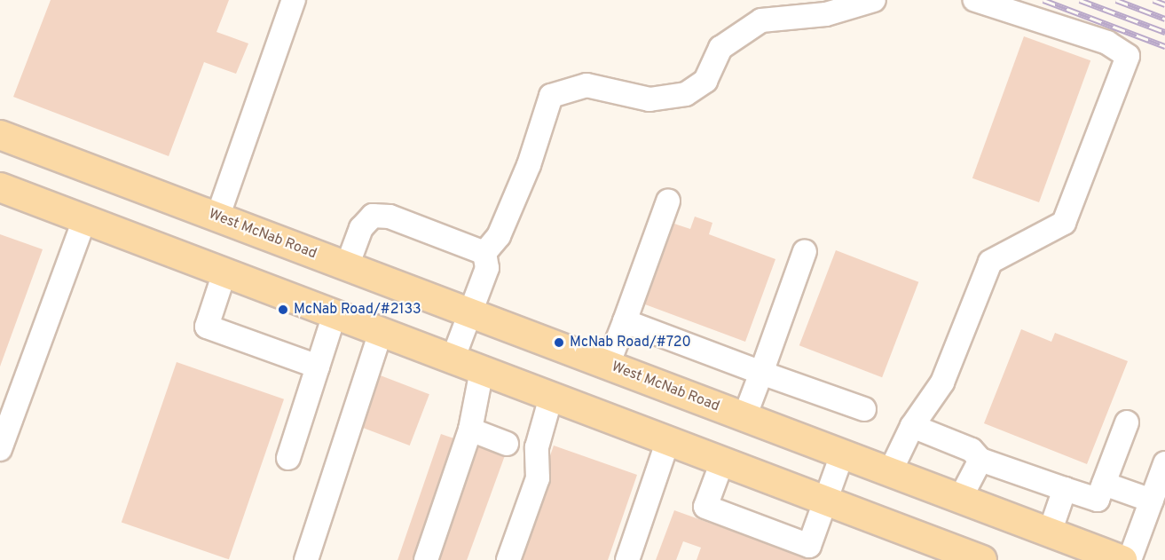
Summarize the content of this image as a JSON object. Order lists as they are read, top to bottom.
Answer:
{
  "streets": {
    "main road": ["West McNab Road"]
  },
  "places": ["McNab Road/#2133", "McNab Road/#720"]
}
